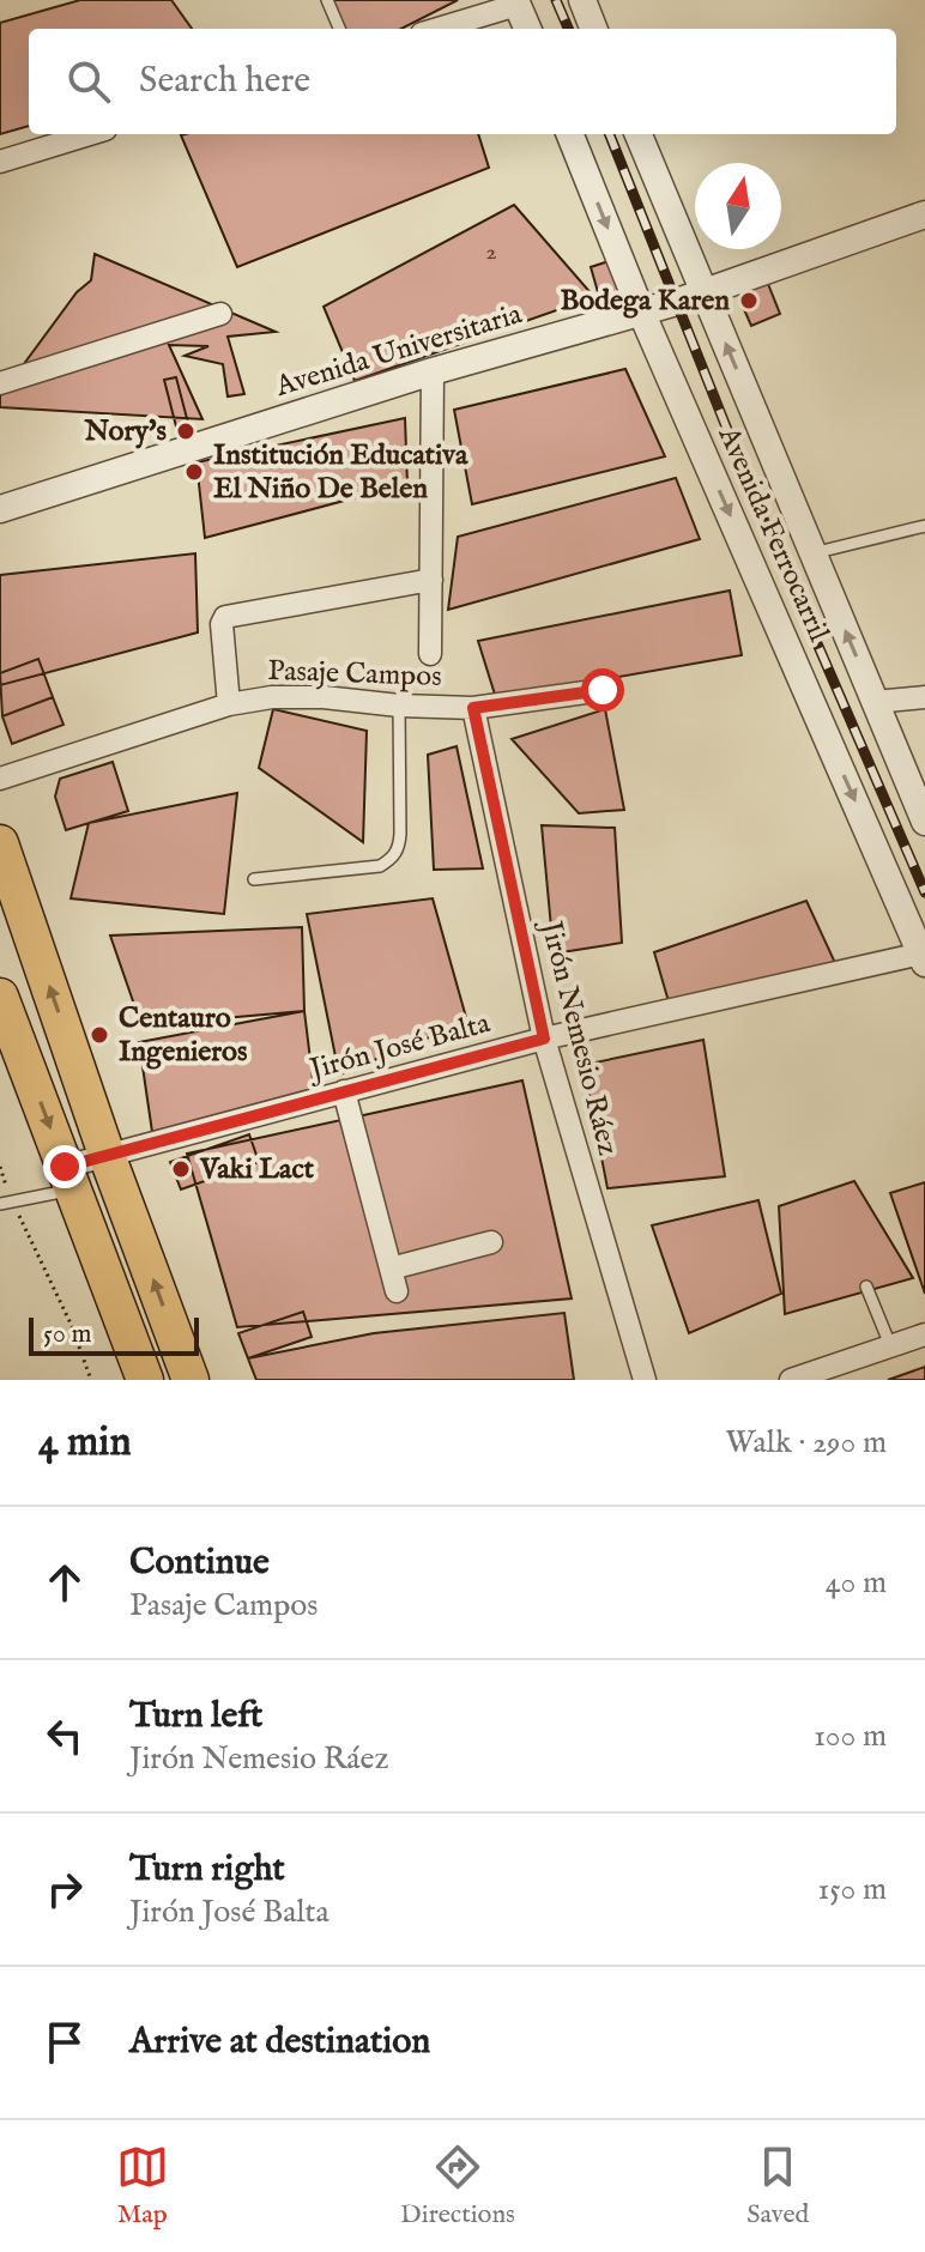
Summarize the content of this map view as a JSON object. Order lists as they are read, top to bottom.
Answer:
{
  "streets": {
    "street": [
      "Avenida Universitaria",
      "Avenida Ferrocarril",
      "Pasaje Campos",
      "Jirón Nemesio Ráez",
      "Jirón José Balta"
    ]
  },
  "crossings": [
    ["Avenida Universitaria", "Avenida Ferrocarril"],
    ["Avenida Ferrocarril", "Jirón José Balta"],
    ["Pasaje Campos", "Jirón Nemesio Ráez"],
    ["Jirón Nemesio Ráez", "Jirón José Balta"]
  ],
  "places": [
    "Bodega Karen",
    "Nory's",
    "Institución Educativa El Niño De Belen",
    "Centauro Ingenieros",
    "Vaki Lact"
  ],
  "house_numbers": ["2"],
  "scale_bar": "50 m",
  "north": "top",
  "page": {
    "search": "Search here",
    "scale": "50 m",
    "heading": ["4 min", "Walk · 290 m"],
    "list": [
      ["Continue", "Pasaje Campos", "40 m"],
      ["Turn left", "Jirón Nemesio Ráez", "100 m"],
      ["Turn right", "Jirón José Balta", "150 m"],
      "Arrive at destination"
    ],
    "nav": ["Map", "Directions", "Saved"]
  }
}
